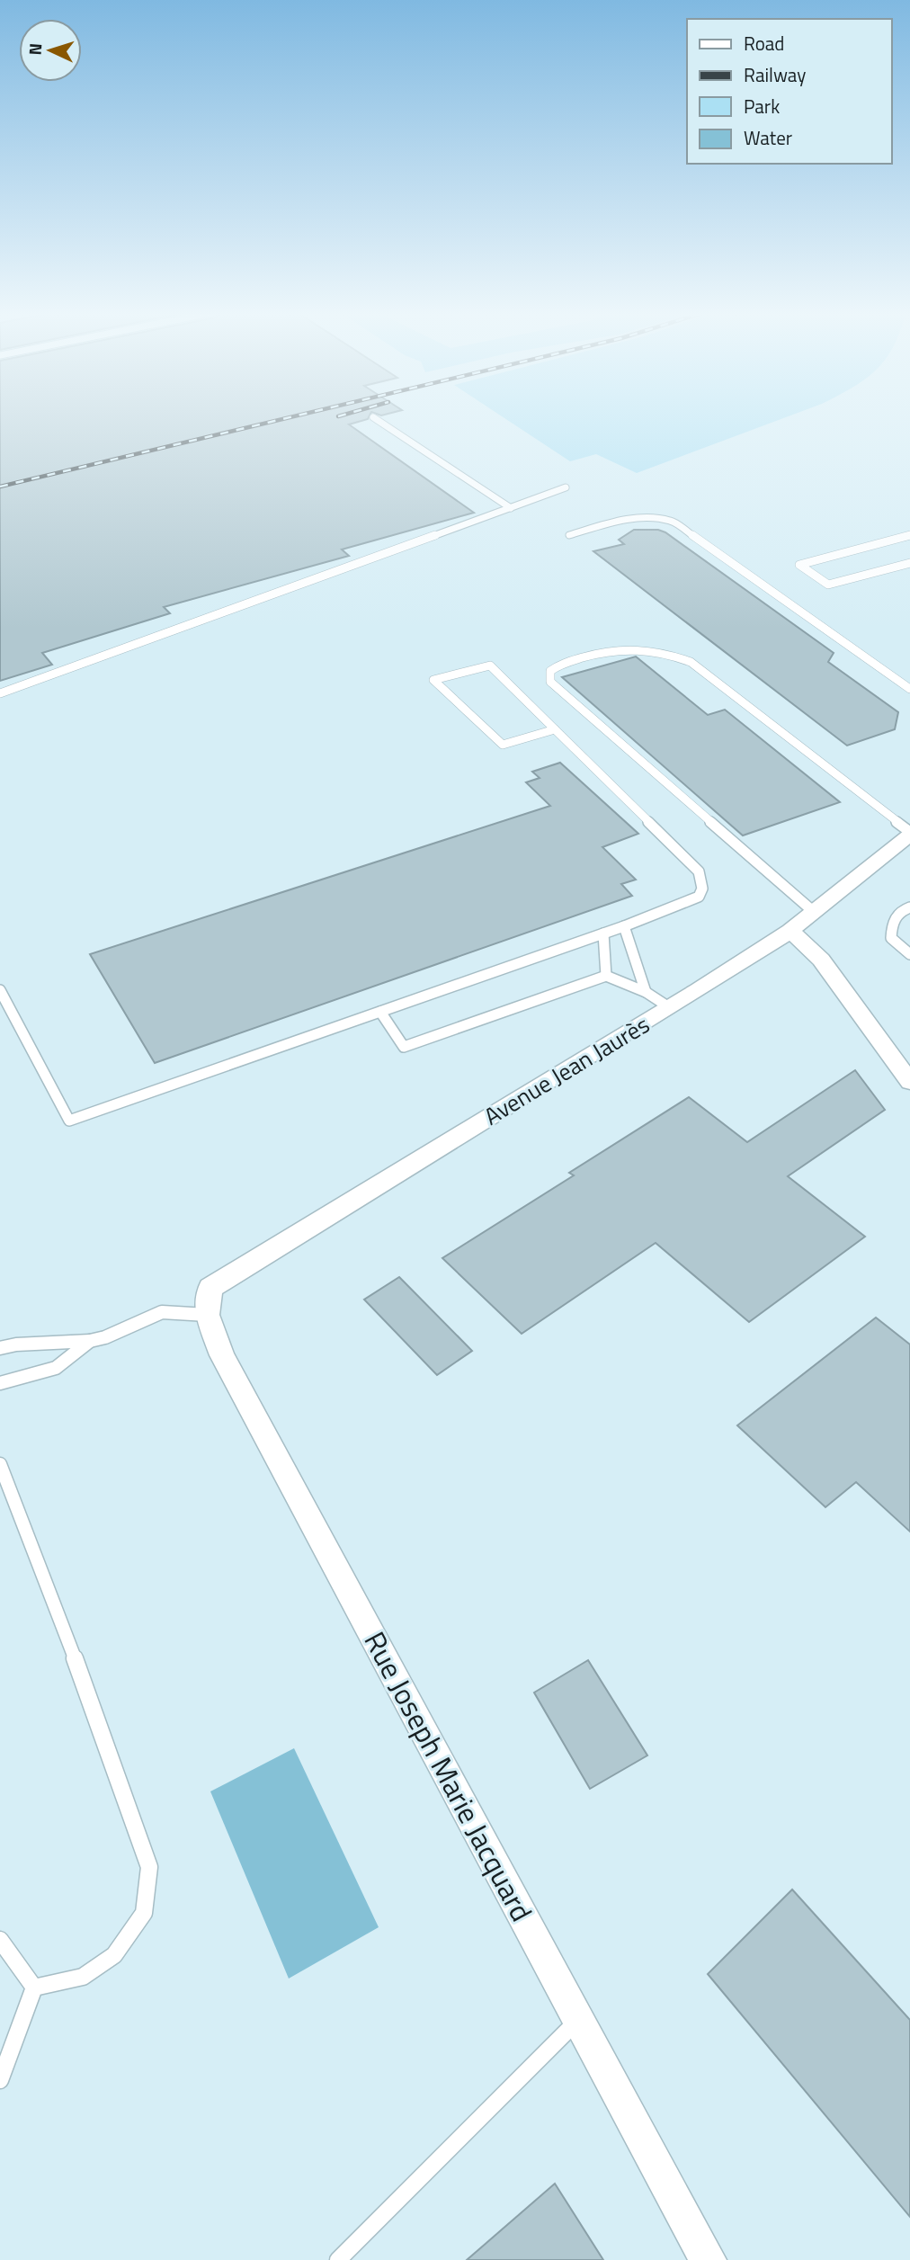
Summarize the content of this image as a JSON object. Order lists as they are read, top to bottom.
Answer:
{
  "streets": {
    "street": ["Avenue Jean Jaurès", "Rue Joseph Marie Jacquard"]
  },
  "crossings": [
    ["Avenue Jean Jaurès", "Rue Joseph Marie Jacquard"]
  ],
  "legend": [
    "Road",
    "Railway",
    "Park",
    "Water"
  ],
  "north": "left"
}
